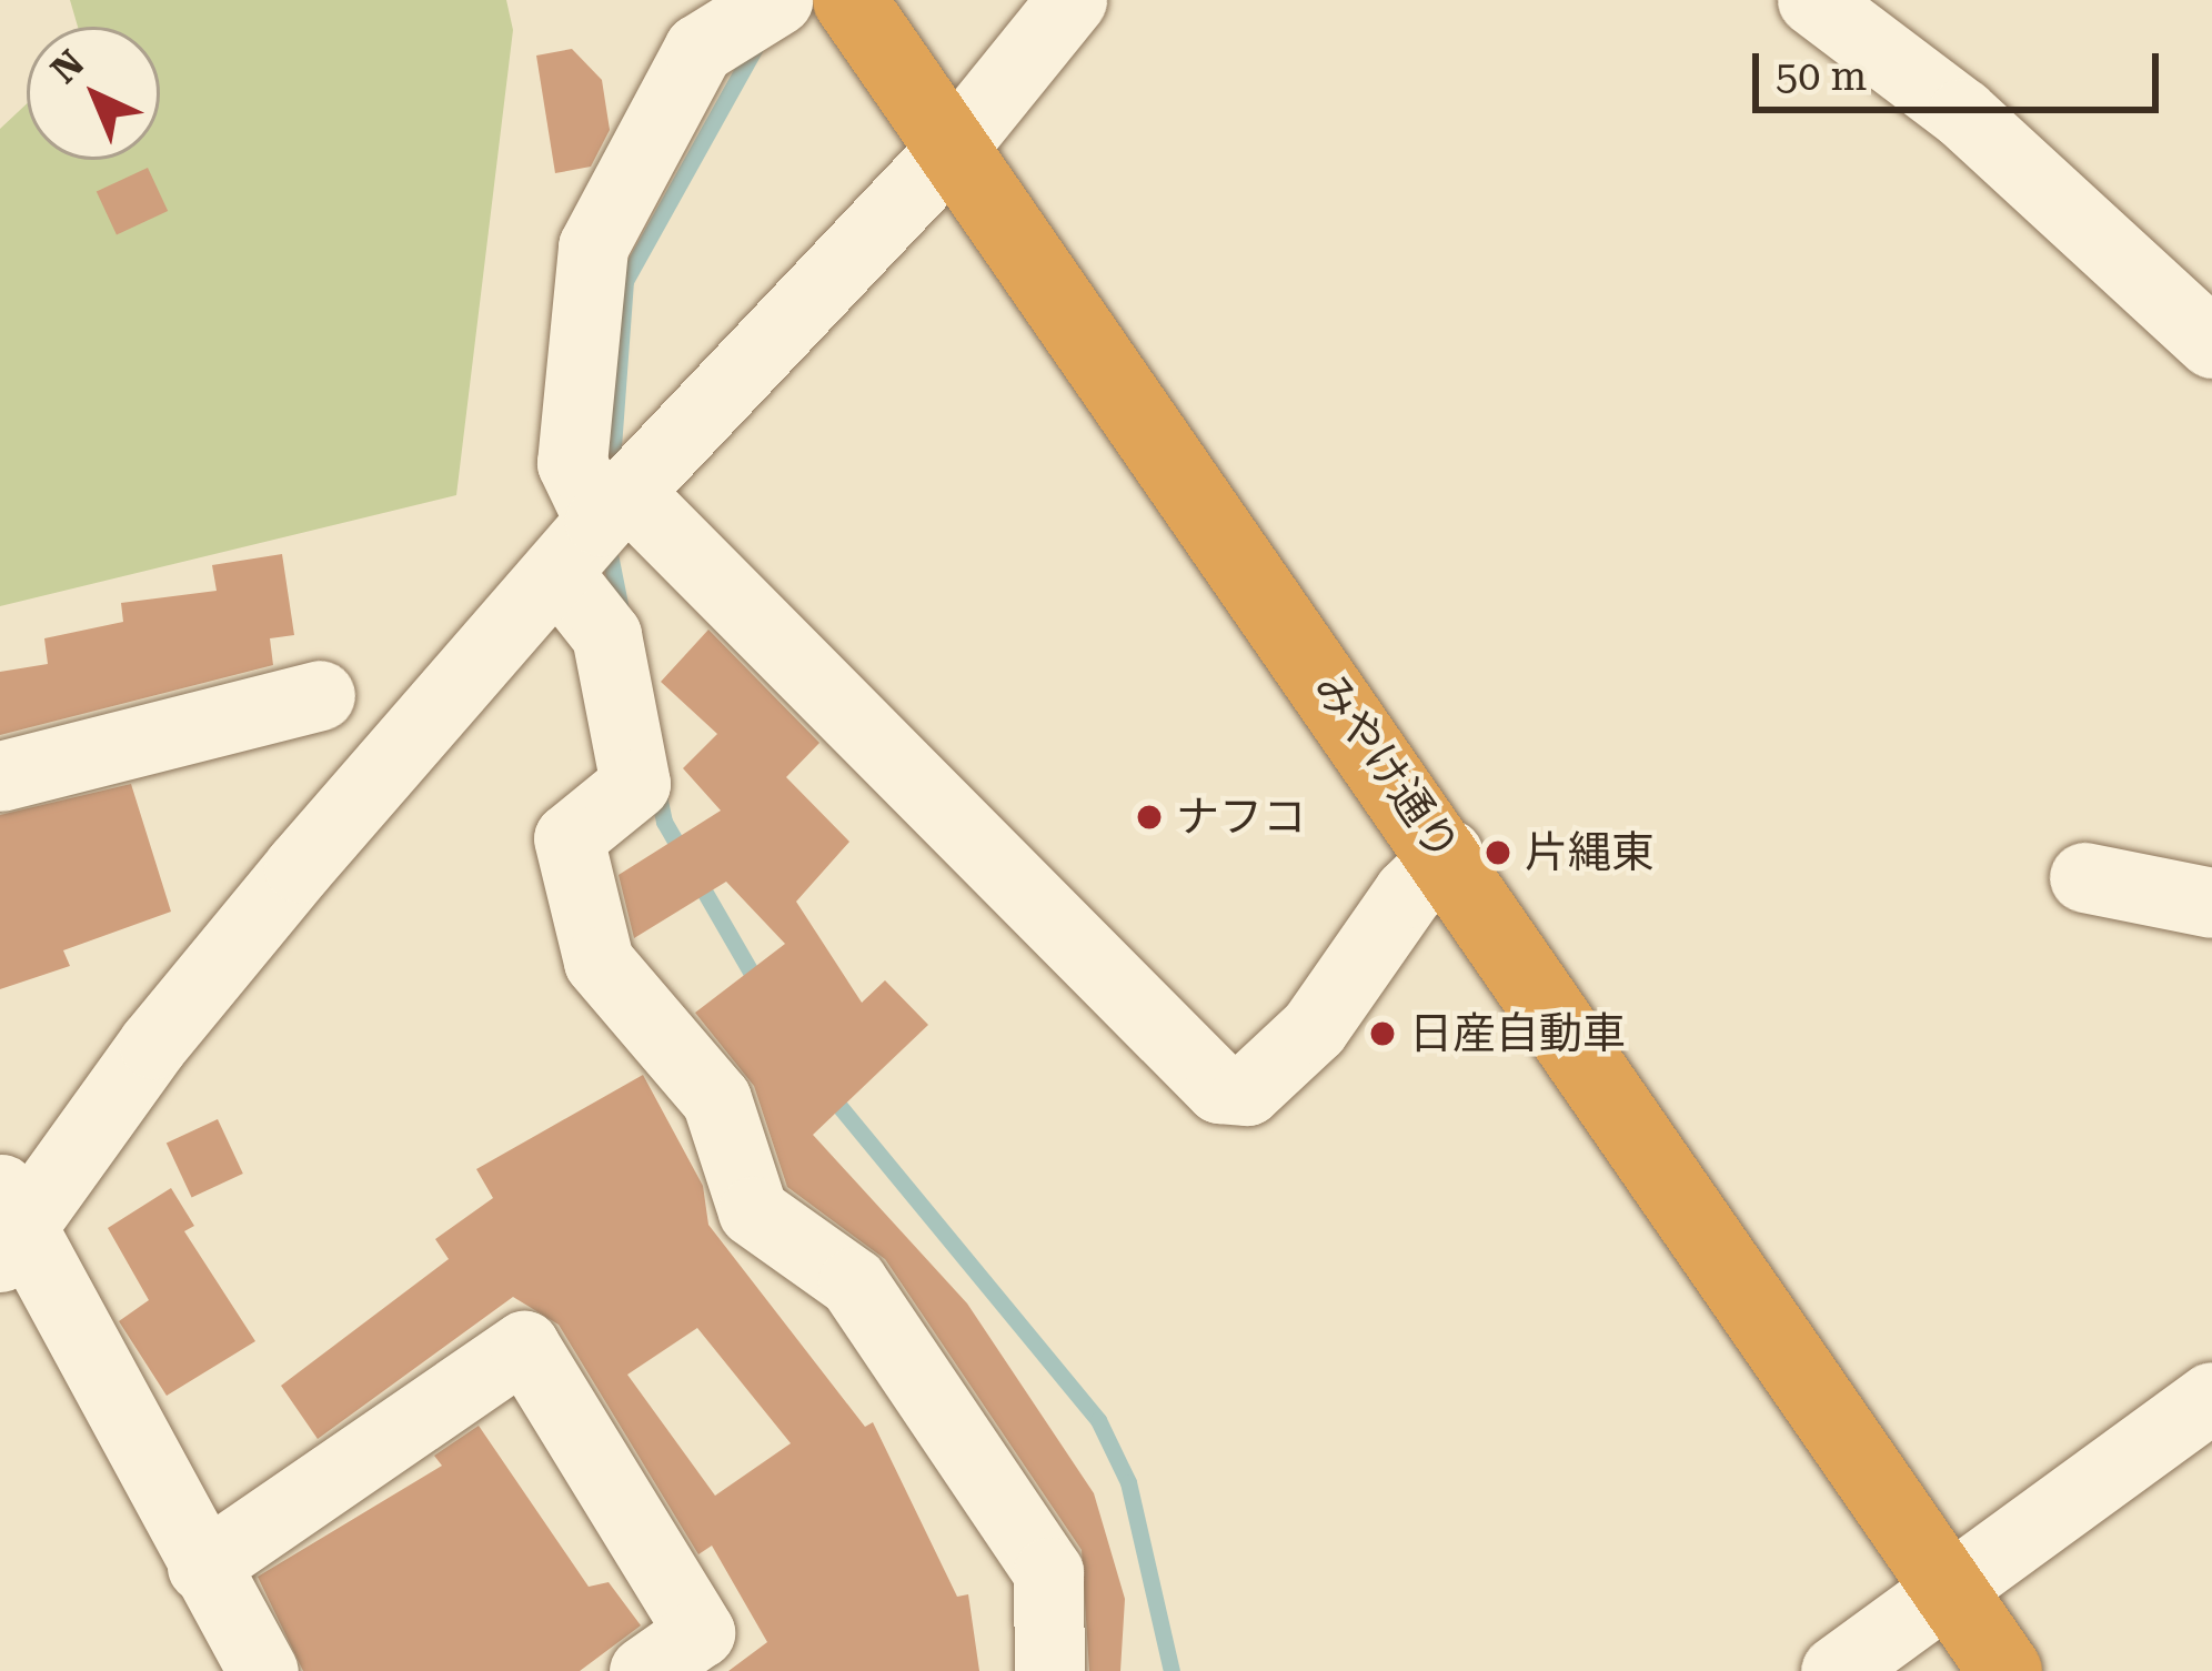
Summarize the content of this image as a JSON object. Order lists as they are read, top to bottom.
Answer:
{
  "streets": {
    "highway": ["みやけ通り"]
  },
  "places": ["ナフコ", "片縄東", "日産自動車"],
  "scale_bar": "50 m",
  "north": "top left"
}
